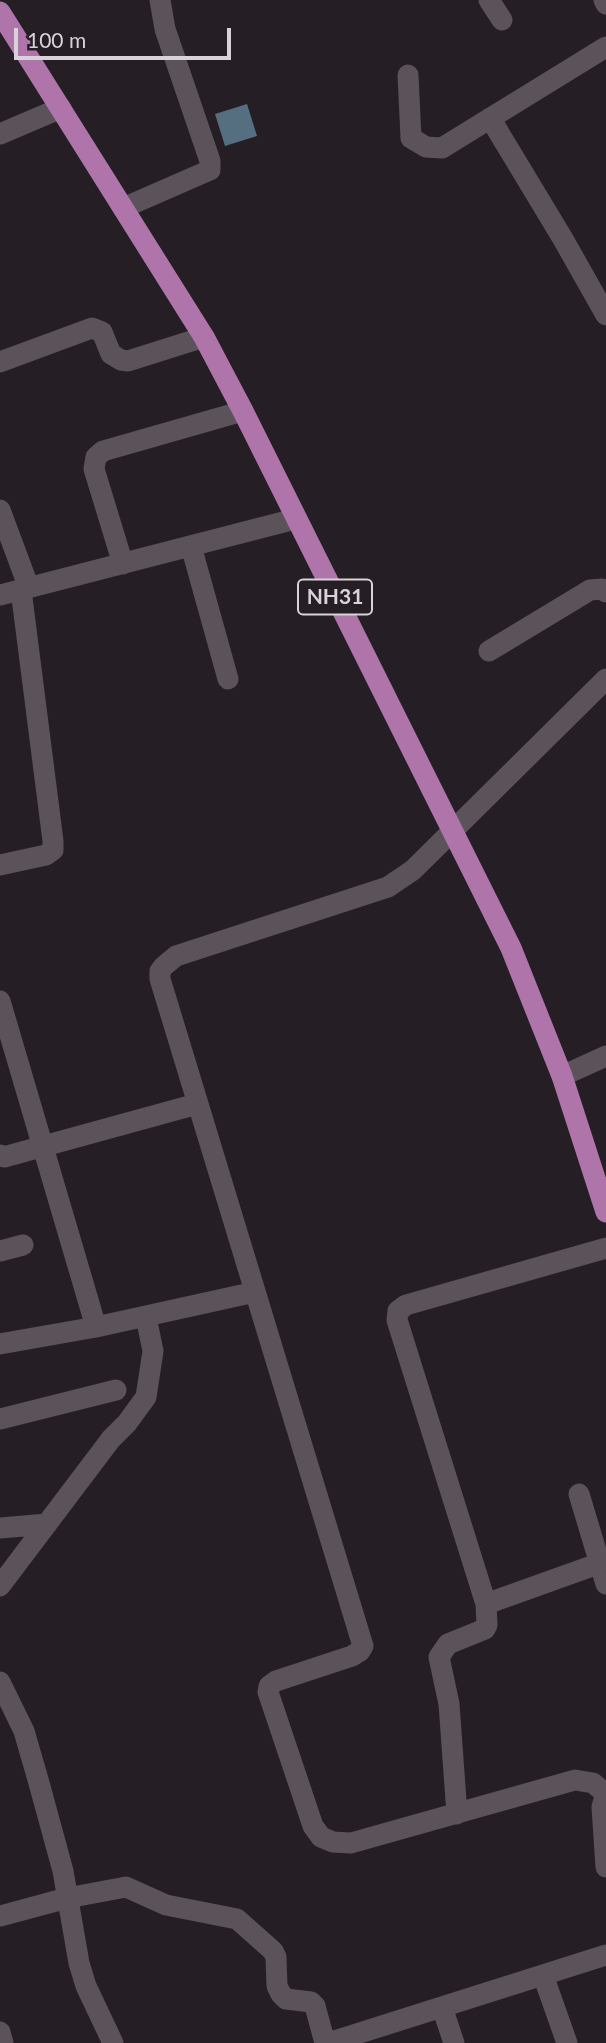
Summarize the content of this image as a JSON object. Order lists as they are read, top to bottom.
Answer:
{
  "streets": {
    "highway": ["NH31"]
  },
  "scale_bar": "100 m"
}
